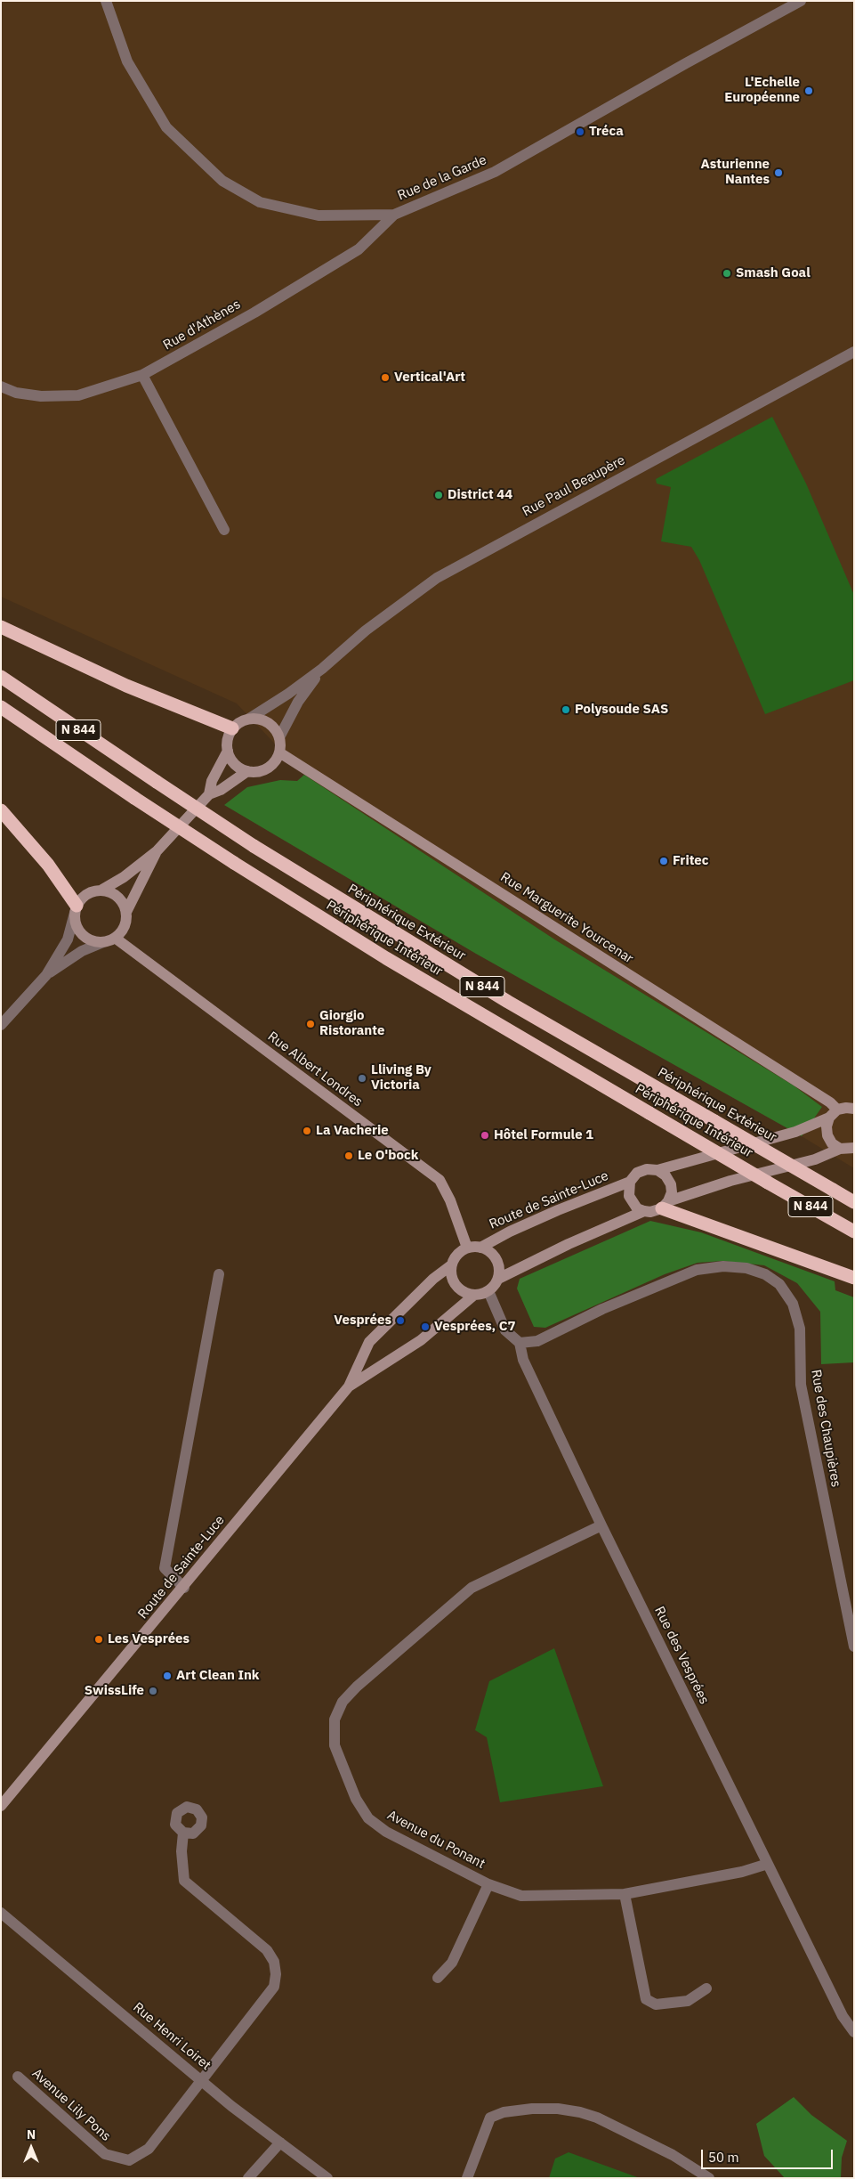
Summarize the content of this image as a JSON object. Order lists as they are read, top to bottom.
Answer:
{
  "streets": {
    "highway": ["N 844", "Périphérique Extérieur", "Périphérique Intérieur"],
    "street": [
      "Rue de la Garde",
      "Rue d'Athènes",
      "Rue Paul Beaupère",
      "Rue Marguerite Yourcenar",
      "Rue Albert Londres",
      "Route de Sainte-Luce",
      "Rue des Chaupières",
      "Rue des Vesprées",
      "Avenue du Ponant",
      "Rue Henri Loiret",
      "Avenue Lily Pons"
    ]
  },
  "crossings": [
    ["Rue de la Garde", "Rue d'Athènes"],
    ["Rue Paul Beaupère", "Rue Marguerite Yourcenar"],
    ["Rue Marguerite Yourcenar", "Route de Sainte-Luce"],
    ["Rue Albert Londres", "Route de Sainte-Luce"],
    ["Rue des Chaupières", "Rue des Vesprées"],
    ["Rue des Vesprées", "Avenue du Ponant"],
    ["Rue Henri Loiret", "Avenue Lily Pons"]
  ],
  "places": [
    "L'Echelle Européenne",
    "Tréca",
    "Asturienne Nantes",
    "Smash Goal",
    "Vertical'Art",
    "District 44",
    "Polysoude SAS",
    "Fritec",
    "Giorgio Ristorante",
    "Lliving By Victoria",
    "La Vacherie",
    "Hôtel Formule 1",
    "Le O'bock",
    "Vesprées",
    "Vesprées, C7",
    "Les Vesprées",
    "Art Clean Ink",
    "SwissLife"
  ],
  "scale_bar": "50 m",
  "north": "top"
}
